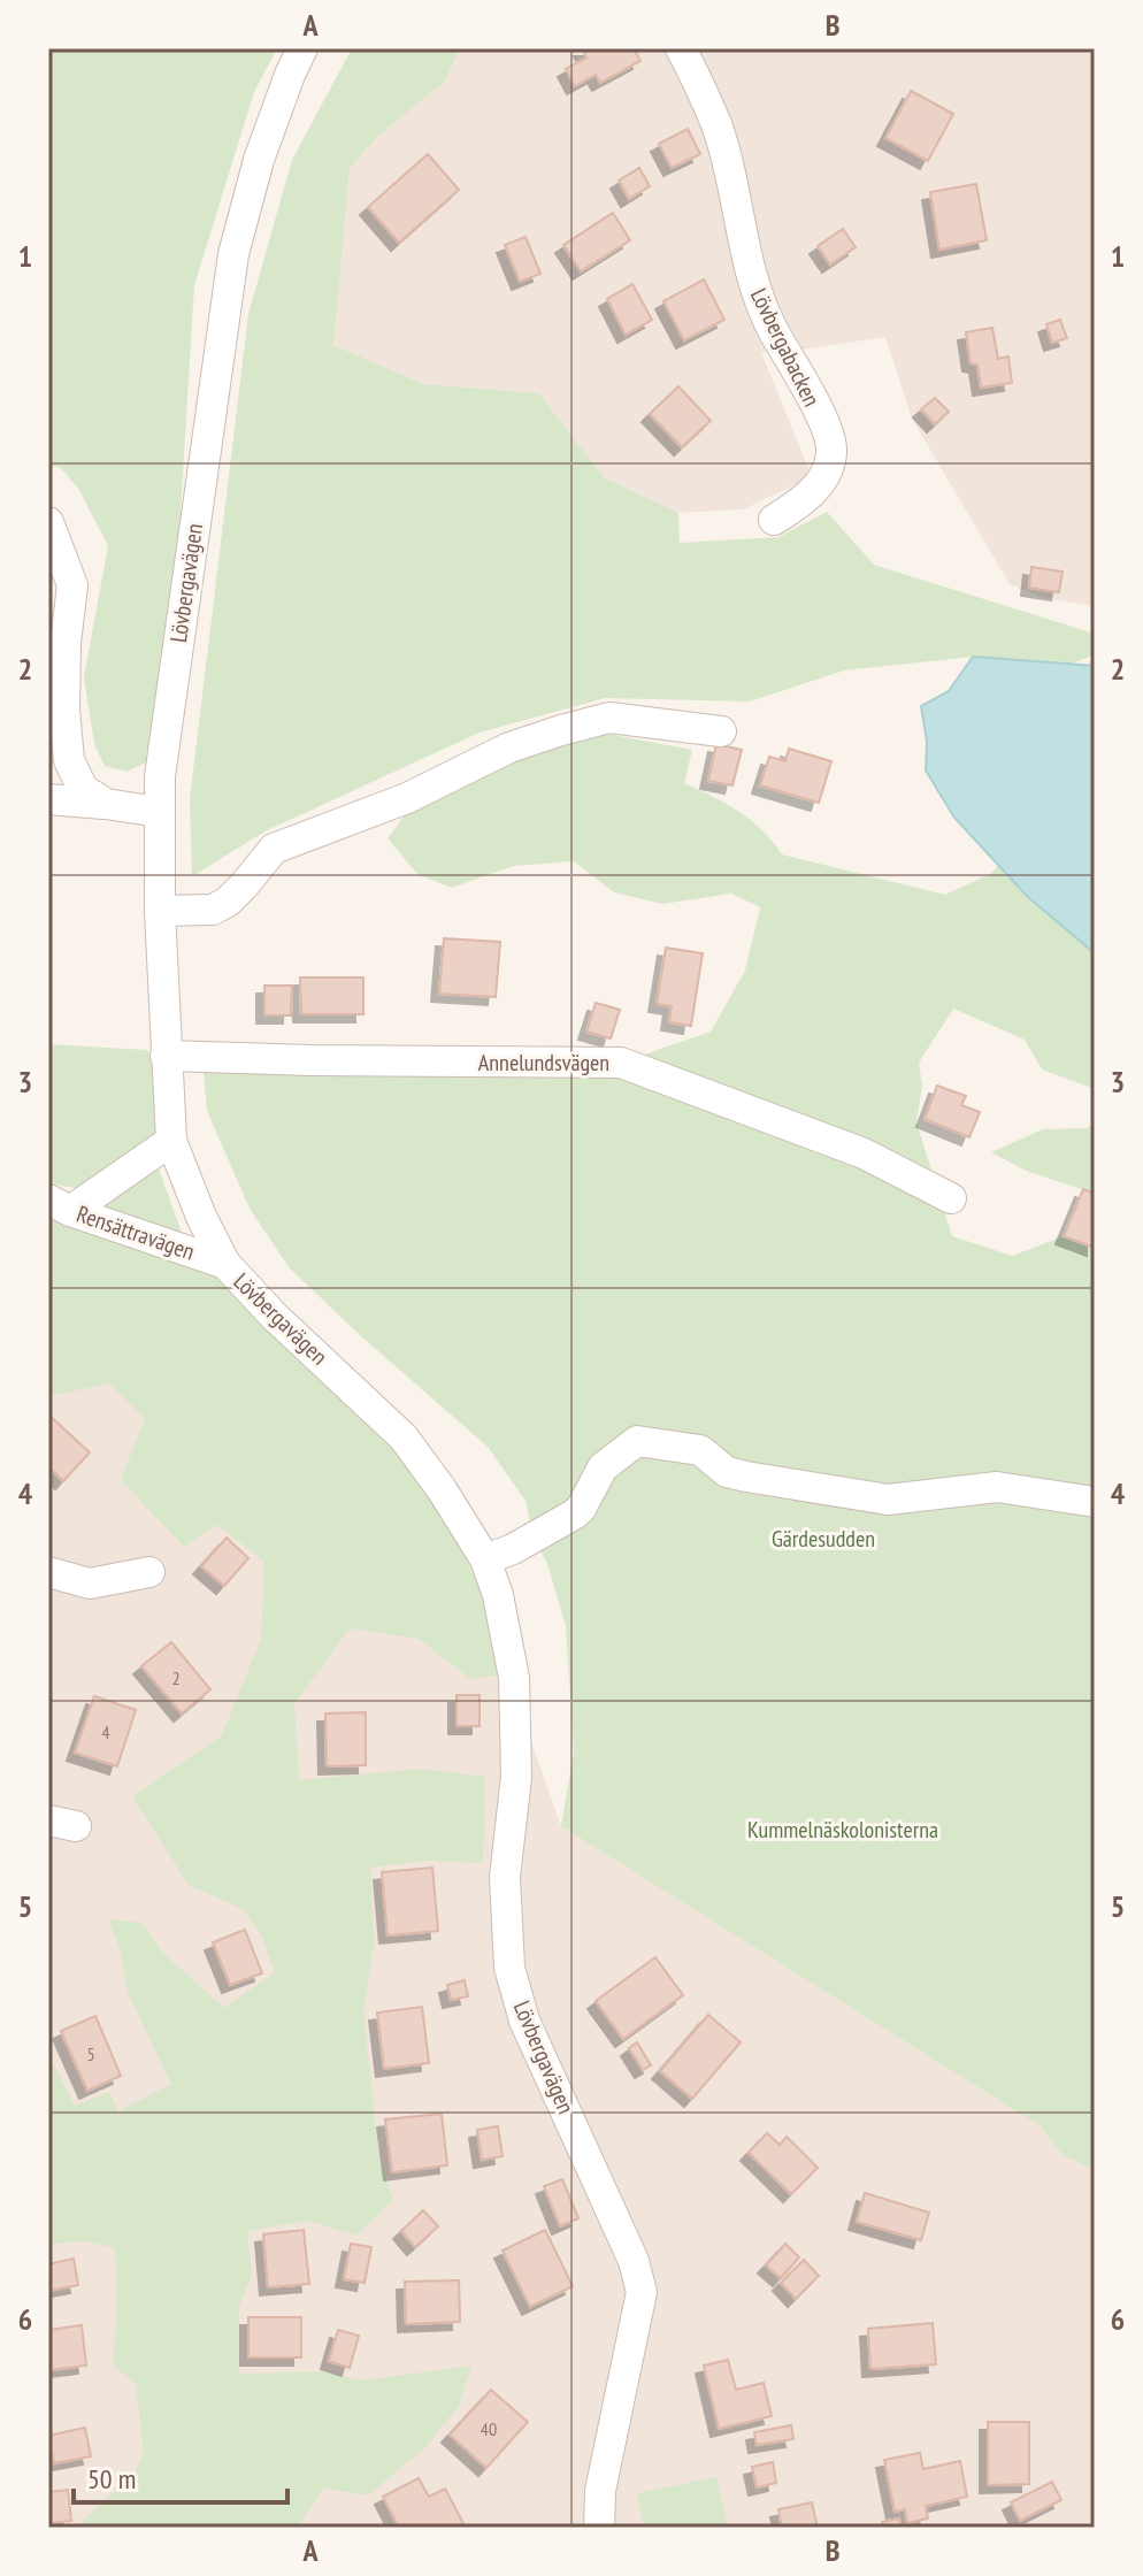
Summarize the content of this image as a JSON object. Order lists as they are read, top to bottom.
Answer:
{
  "streets": {
    "street": [
      "Lövbergabacken",
      "Lövbergavägen",
      "Annelundsvägen",
      "Rensättravägen"
    ]
  },
  "crossings": [
    ["Lövbergavägen", "Annelundsvägen"],
    ["Lövbergavägen", "Rensättravägen"]
  ],
  "parks": ["Gärdesudden", "Kummelnäskolonisterna"],
  "house_numbers": [
    "2",
    "4",
    "5",
    "40"
  ],
  "scale_bar": "50 m",
  "grid": {
    "columns": ["A", "B"],
    "rows": [
      "1",
      "2",
      "3",
      "4",
      "5",
      "6"
    ]
  }
}
